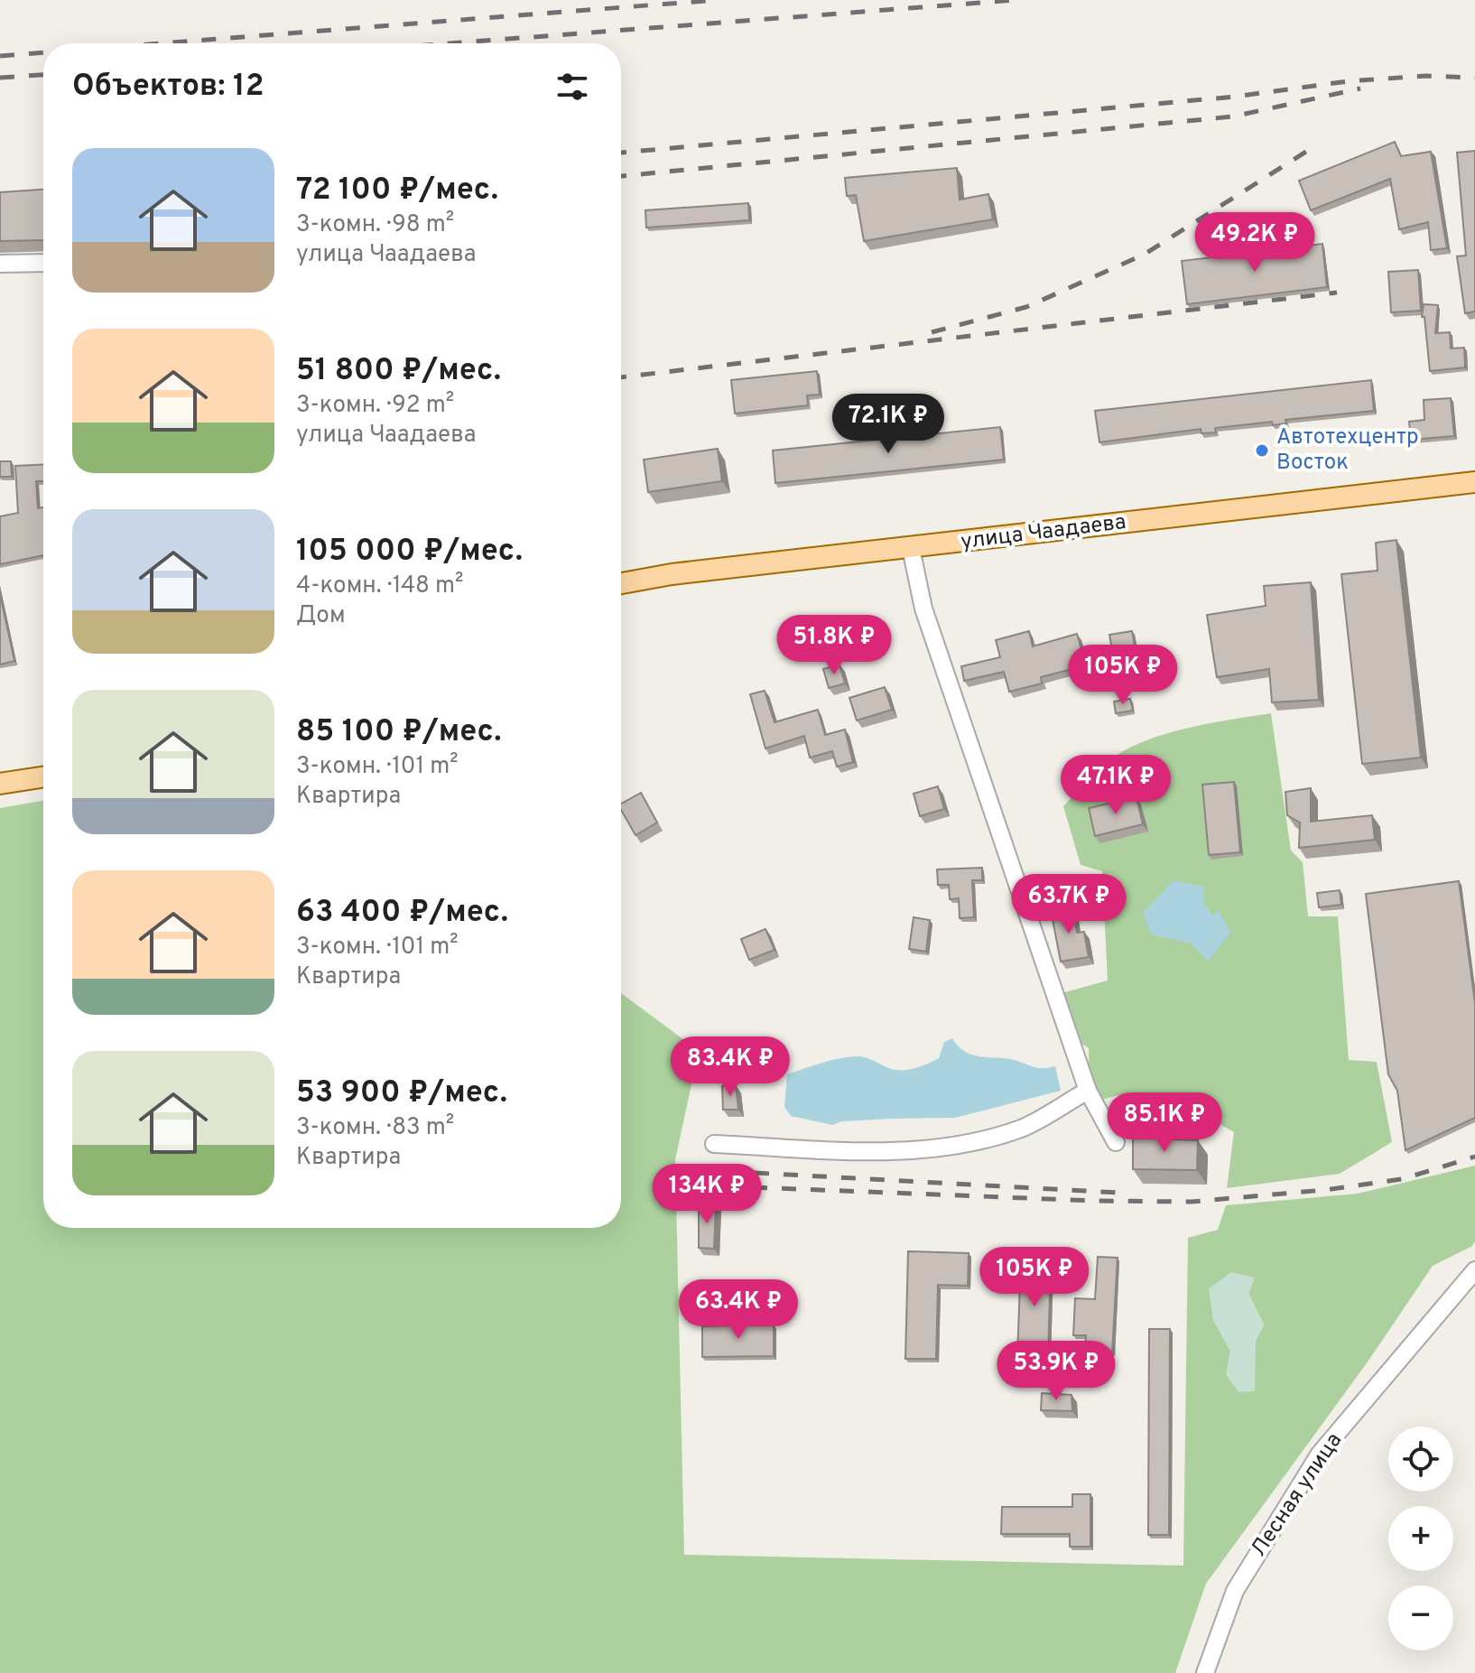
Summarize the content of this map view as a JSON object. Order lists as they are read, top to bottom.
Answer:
{
  "streets": {
    "main road": ["улица Чаадаева"],
    "street": ["Лесная улица"]
  },
  "places": ["Автотехцентр Восток"],
  "page": {
    "heading": "Объектов: 12",
    "list": [
      {
        "name": "72 100 ₽/мес.",
        "note": "3-комн. · 98 m² · улица Чаадаева"
      },
      {
        "name": "51 800 ₽/мес.",
        "note": "3-комн. · 92 m² · улица Чаадаева"
      },
      {
        "name": "105 000 ₽/мес.",
        "note": "4-комн. · 148 m² · Дом"
      },
      {
        "name": "85 100 ₽/мес.",
        "note": "3-комн. · 101 m² · Квартира"
      },
      {
        "name": "63 400 ₽/мес.",
        "note": "3-комн. · 101 m² · Квартира"
      },
      {
        "name": "53 900 ₽/мес.",
        "note": "3-комн. · 83 m² · Квартира"
      }
    ],
    "price": [
      "49.2K ₽",
      "72.1K ₽",
      "51.8K ₽",
      "105K ₽",
      "47.1K ₽",
      "63.7K ₽",
      "83.4K ₽",
      "85.1K ₽",
      "134K ₽",
      "105K ₽",
      "63.4K ₽",
      "53.9K ₽"
    ],
    "map_buttons": ["+", "−"]
  }
}
